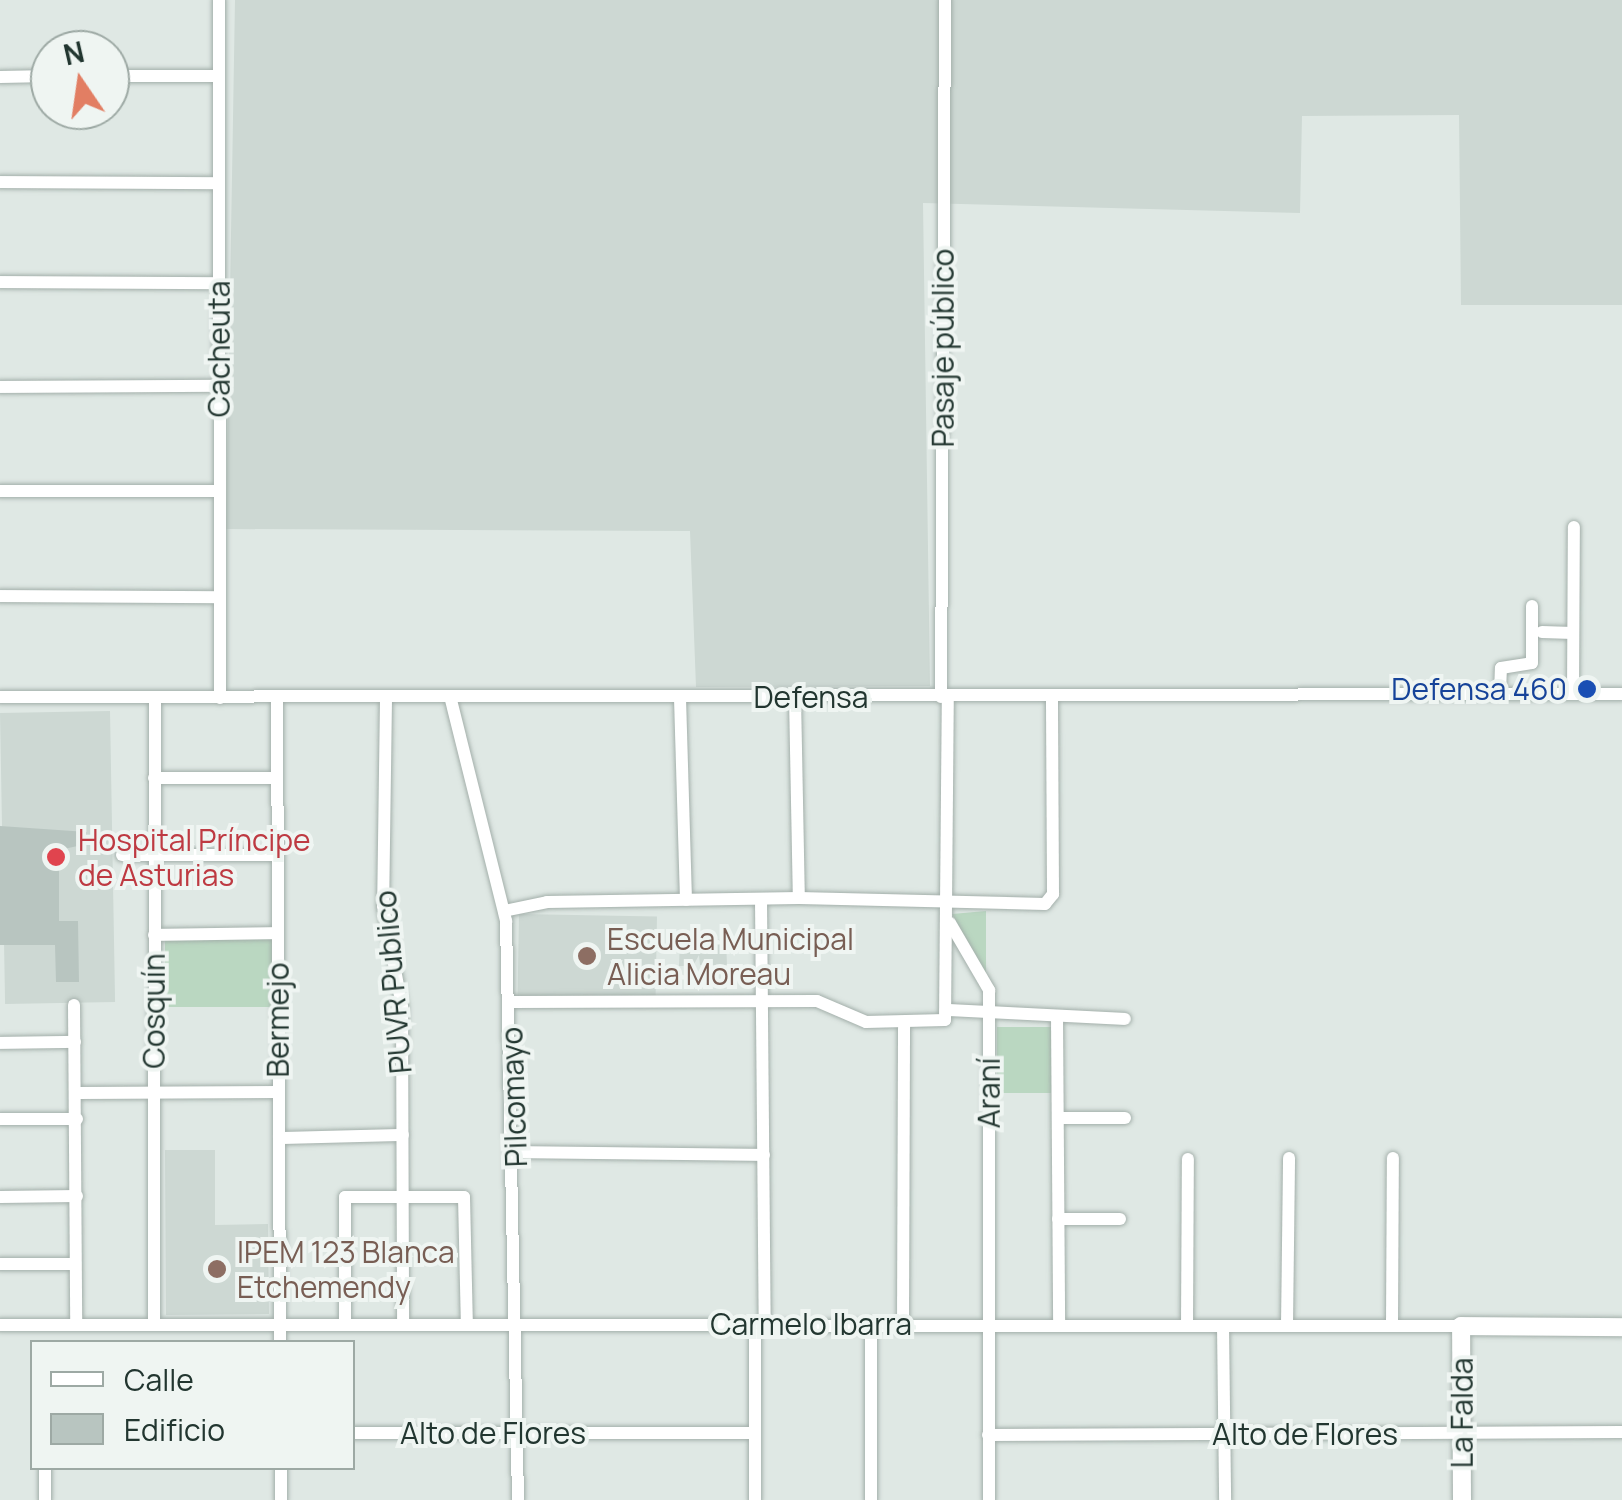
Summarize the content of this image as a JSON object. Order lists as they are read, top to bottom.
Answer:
{
  "streets": {
    "main road": ["Carmelo Ibarra", "La Falda"],
    "street": [
      "Pasaje público",
      "Cacheuta",
      "Defensa",
      "PUVR Publico",
      "Cosquín",
      "Bermejo",
      "Araní",
      "Pilcomayo",
      "Alto de Flores"
    ]
  },
  "crossings": [
    ["Pasaje público", "Defensa"],
    ["Cacheuta", "Defensa"],
    ["Defensa", "PUVR Publico"],
    ["Defensa", "Cosquín"],
    ["Defensa", "Bermejo"],
    ["Defensa", "Pilcomayo"],
    ["PUVR Publico", "Carmelo Ibarra"],
    ["Cosquín", "Carmelo Ibarra"],
    ["Bermejo", "Carmelo Ibarra"],
    ["Araní", "Carmelo Ibarra"],
    ["Araní", "Alto de Flores"],
    ["Pilcomayo", "Carmelo Ibarra"],
    ["Pilcomayo", "Alto de Flores"],
    ["Carmelo Ibarra", "La Falda"],
    ["La Falda", "Alto de Flores"]
  ],
  "places": [
    "Defensa 460",
    "Hospital Príncipe de Asturias",
    "Escuela Municipal Alicia Moreau",
    "IPEM 123 Blanca Etchemendy"
  ],
  "legend": ["Calle", "Edificio"],
  "north": "top"
}
